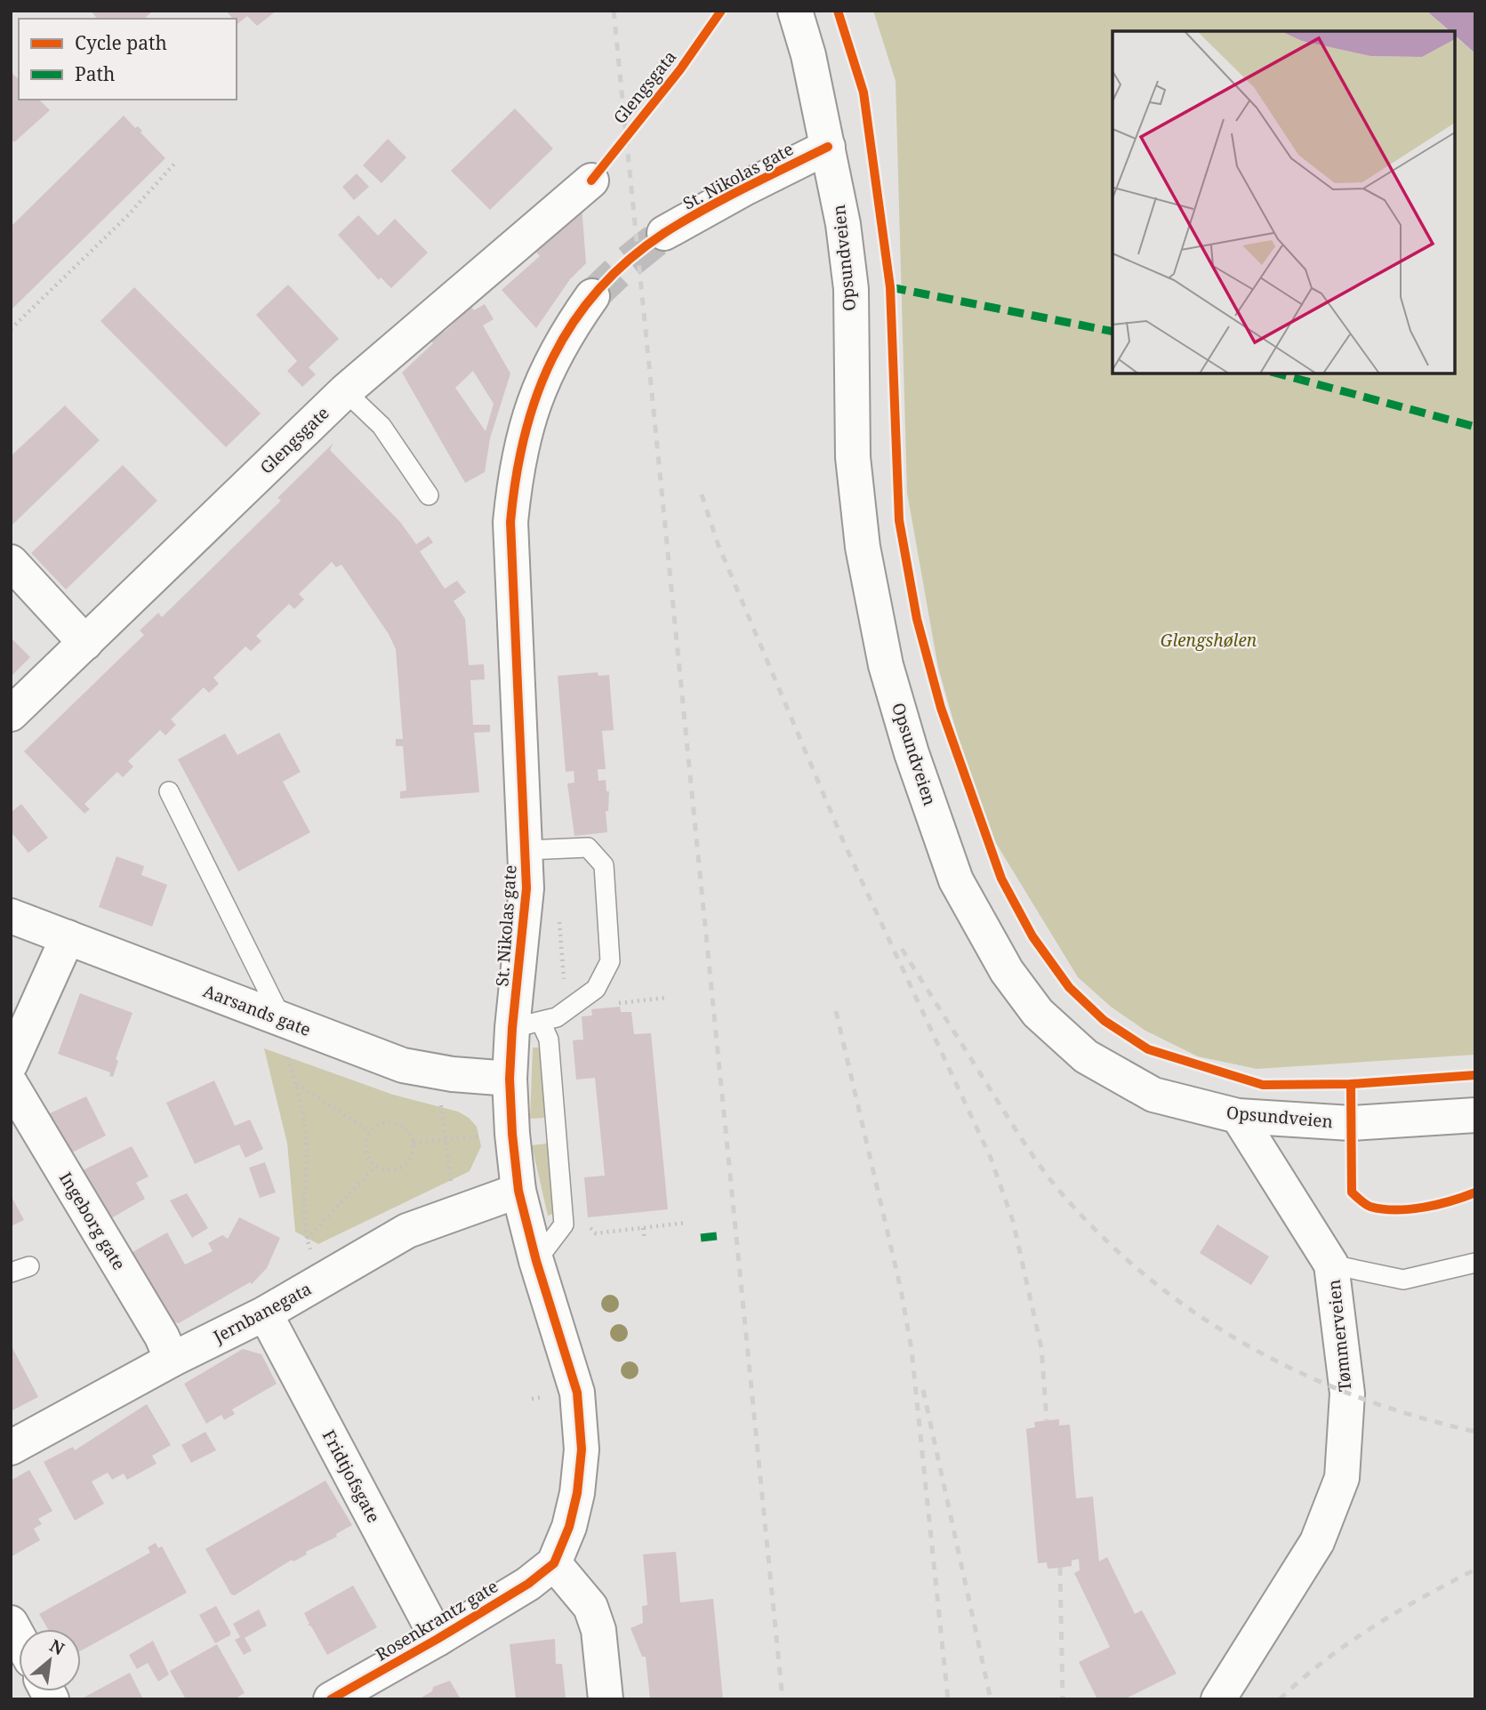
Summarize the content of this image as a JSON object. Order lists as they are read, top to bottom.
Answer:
{
  "streets": {
    "street": [
      "St. Nikolas gate",
      "Opsundveien",
      "Glengsgate",
      "Aarsands gate",
      "Ingeborg gate",
      "Jernbanegata",
      "Tømmerveien",
      "Fridtjofsgate",
      "Rosenkrantz gate"
    ],
    "cycle path": ["Glengsgata"]
  },
  "crossings": [
    ["St. Nikolas gate", "Opsundveien"],
    ["St. Nikolas gate", "Aarsands gate"],
    ["St. Nikolas gate", "Jernbanegata"],
    ["St. Nikolas gate", "Rosenkrantz gate"],
    ["Opsundveien", "Tømmerveien"],
    ["Ingeborg gate", "Jernbanegata"],
    ["Jernbanegata", "Fridtjofsgate"],
    ["Fridtjofsgate", "Rosenkrantz gate"]
  ],
  "parks": ["Glengshølen"],
  "legend": ["Cycle path", "Path"],
  "north": "top right"
}
